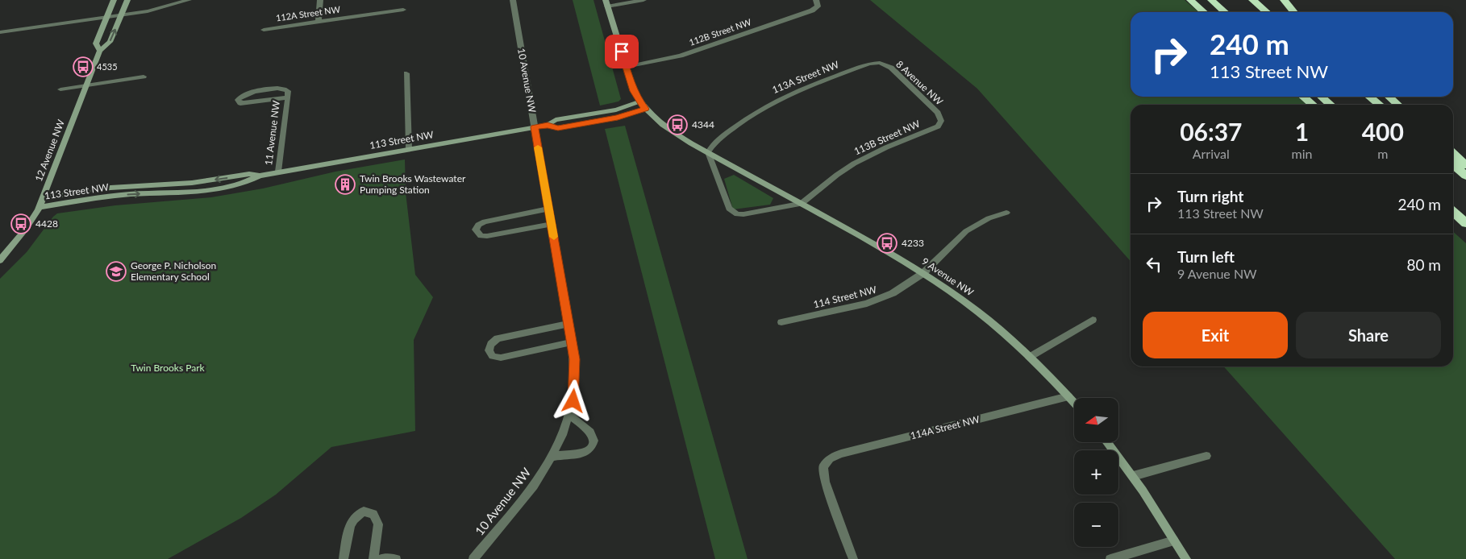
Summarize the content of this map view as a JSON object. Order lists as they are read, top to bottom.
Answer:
{
  "streets": {
    "street": [
      "112A Street NW",
      "112B Street NW",
      "113A Street NW",
      "10 Avenue NW",
      "8 Avenue NW",
      "11 Avenue NW",
      "113B Street NW",
      "113 Street NW",
      "12 Avenue NW",
      "9 Avenue NW",
      "114 Street NW",
      "114A Street NW"
    ]
  },
  "crossings": [
    ["112B Street NW", "9 Avenue NW"],
    ["113A Street NW", "8 Avenue NW"],
    ["113A Street NW", "9 Avenue NW"],
    ["10 Avenue NW", "113 Street NW"],
    ["8 Avenue NW", "113B Street NW"],
    ["11 Avenue NW", "113 Street NW"],
    ["113B Street NW", "9 Avenue NW"],
    ["113 Street NW", "12 Avenue NW"],
    ["113 Street NW", "9 Avenue NW"],
    ["9 Avenue NW", "114 Street NW"],
    ["9 Avenue NW", "114A Street NW"]
  ],
  "parks": ["Twin Brooks Park"],
  "places": {
    "bus stop": [
      "4535",
      "4344",
      "4428",
      "4233"
    ],
    "building": ["Twin Brooks Wastewater Pumping Station"],
    "school or university": ["George P. Nicholson Elementary School"]
  },
  "north": "left",
  "page": {
    "turn": ["240 m", "113 Street NW"],
    "eta": [
      "06:37",
      "Arrival",
      "1",
      "min",
      "400",
      "m"
    ],
    "list": [
      {
        "name": "Turn right",
        "note": "113 Street NW",
        "value": "240 m"
      },
      {
        "name": "Turn left",
        "note": "9 Avenue NW",
        "value": "80 m"
      }
    ],
    "buttons": ["Exit", "Share"],
    "map_buttons": ["+", "−"]
  }
}
